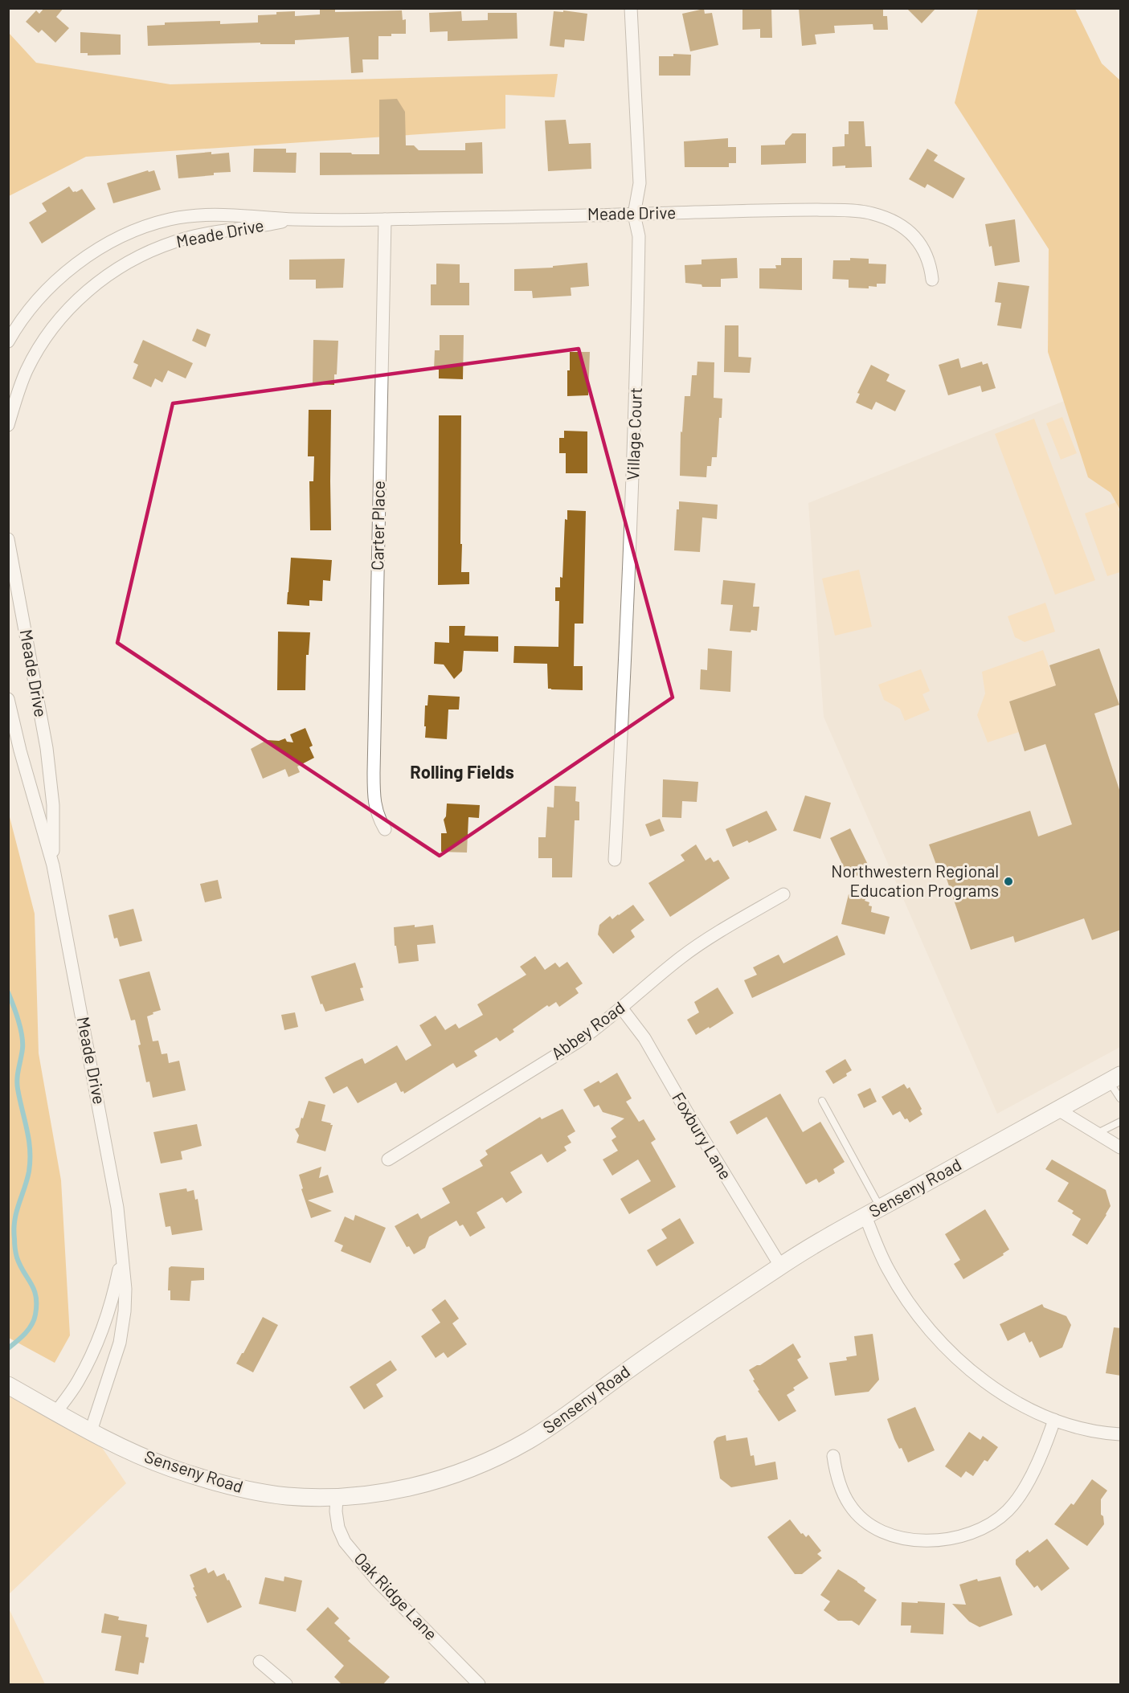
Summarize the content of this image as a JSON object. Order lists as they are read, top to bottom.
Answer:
{
  "streets": {
    "main road": ["Senseny Road"],
    "street": [
      "Meade Drive",
      "Village Court",
      "Carter Place",
      "Abbey Road",
      "Foxbury Lane",
      "Oak Ridge Lane"
    ]
  },
  "crossings": [
    ["Meade Drive", "Village Court"],
    ["Meade Drive", "Carter Place"],
    ["Meade Drive", "Senseny Road"],
    ["Abbey Road", "Foxbury Lane"],
    ["Foxbury Lane", "Senseny Road"],
    ["Senseny Road", "Oak Ridge Lane"]
  ],
  "districts": ["Rolling Fields"],
  "places": ["Northwestern Regional Education Programs"]
}
